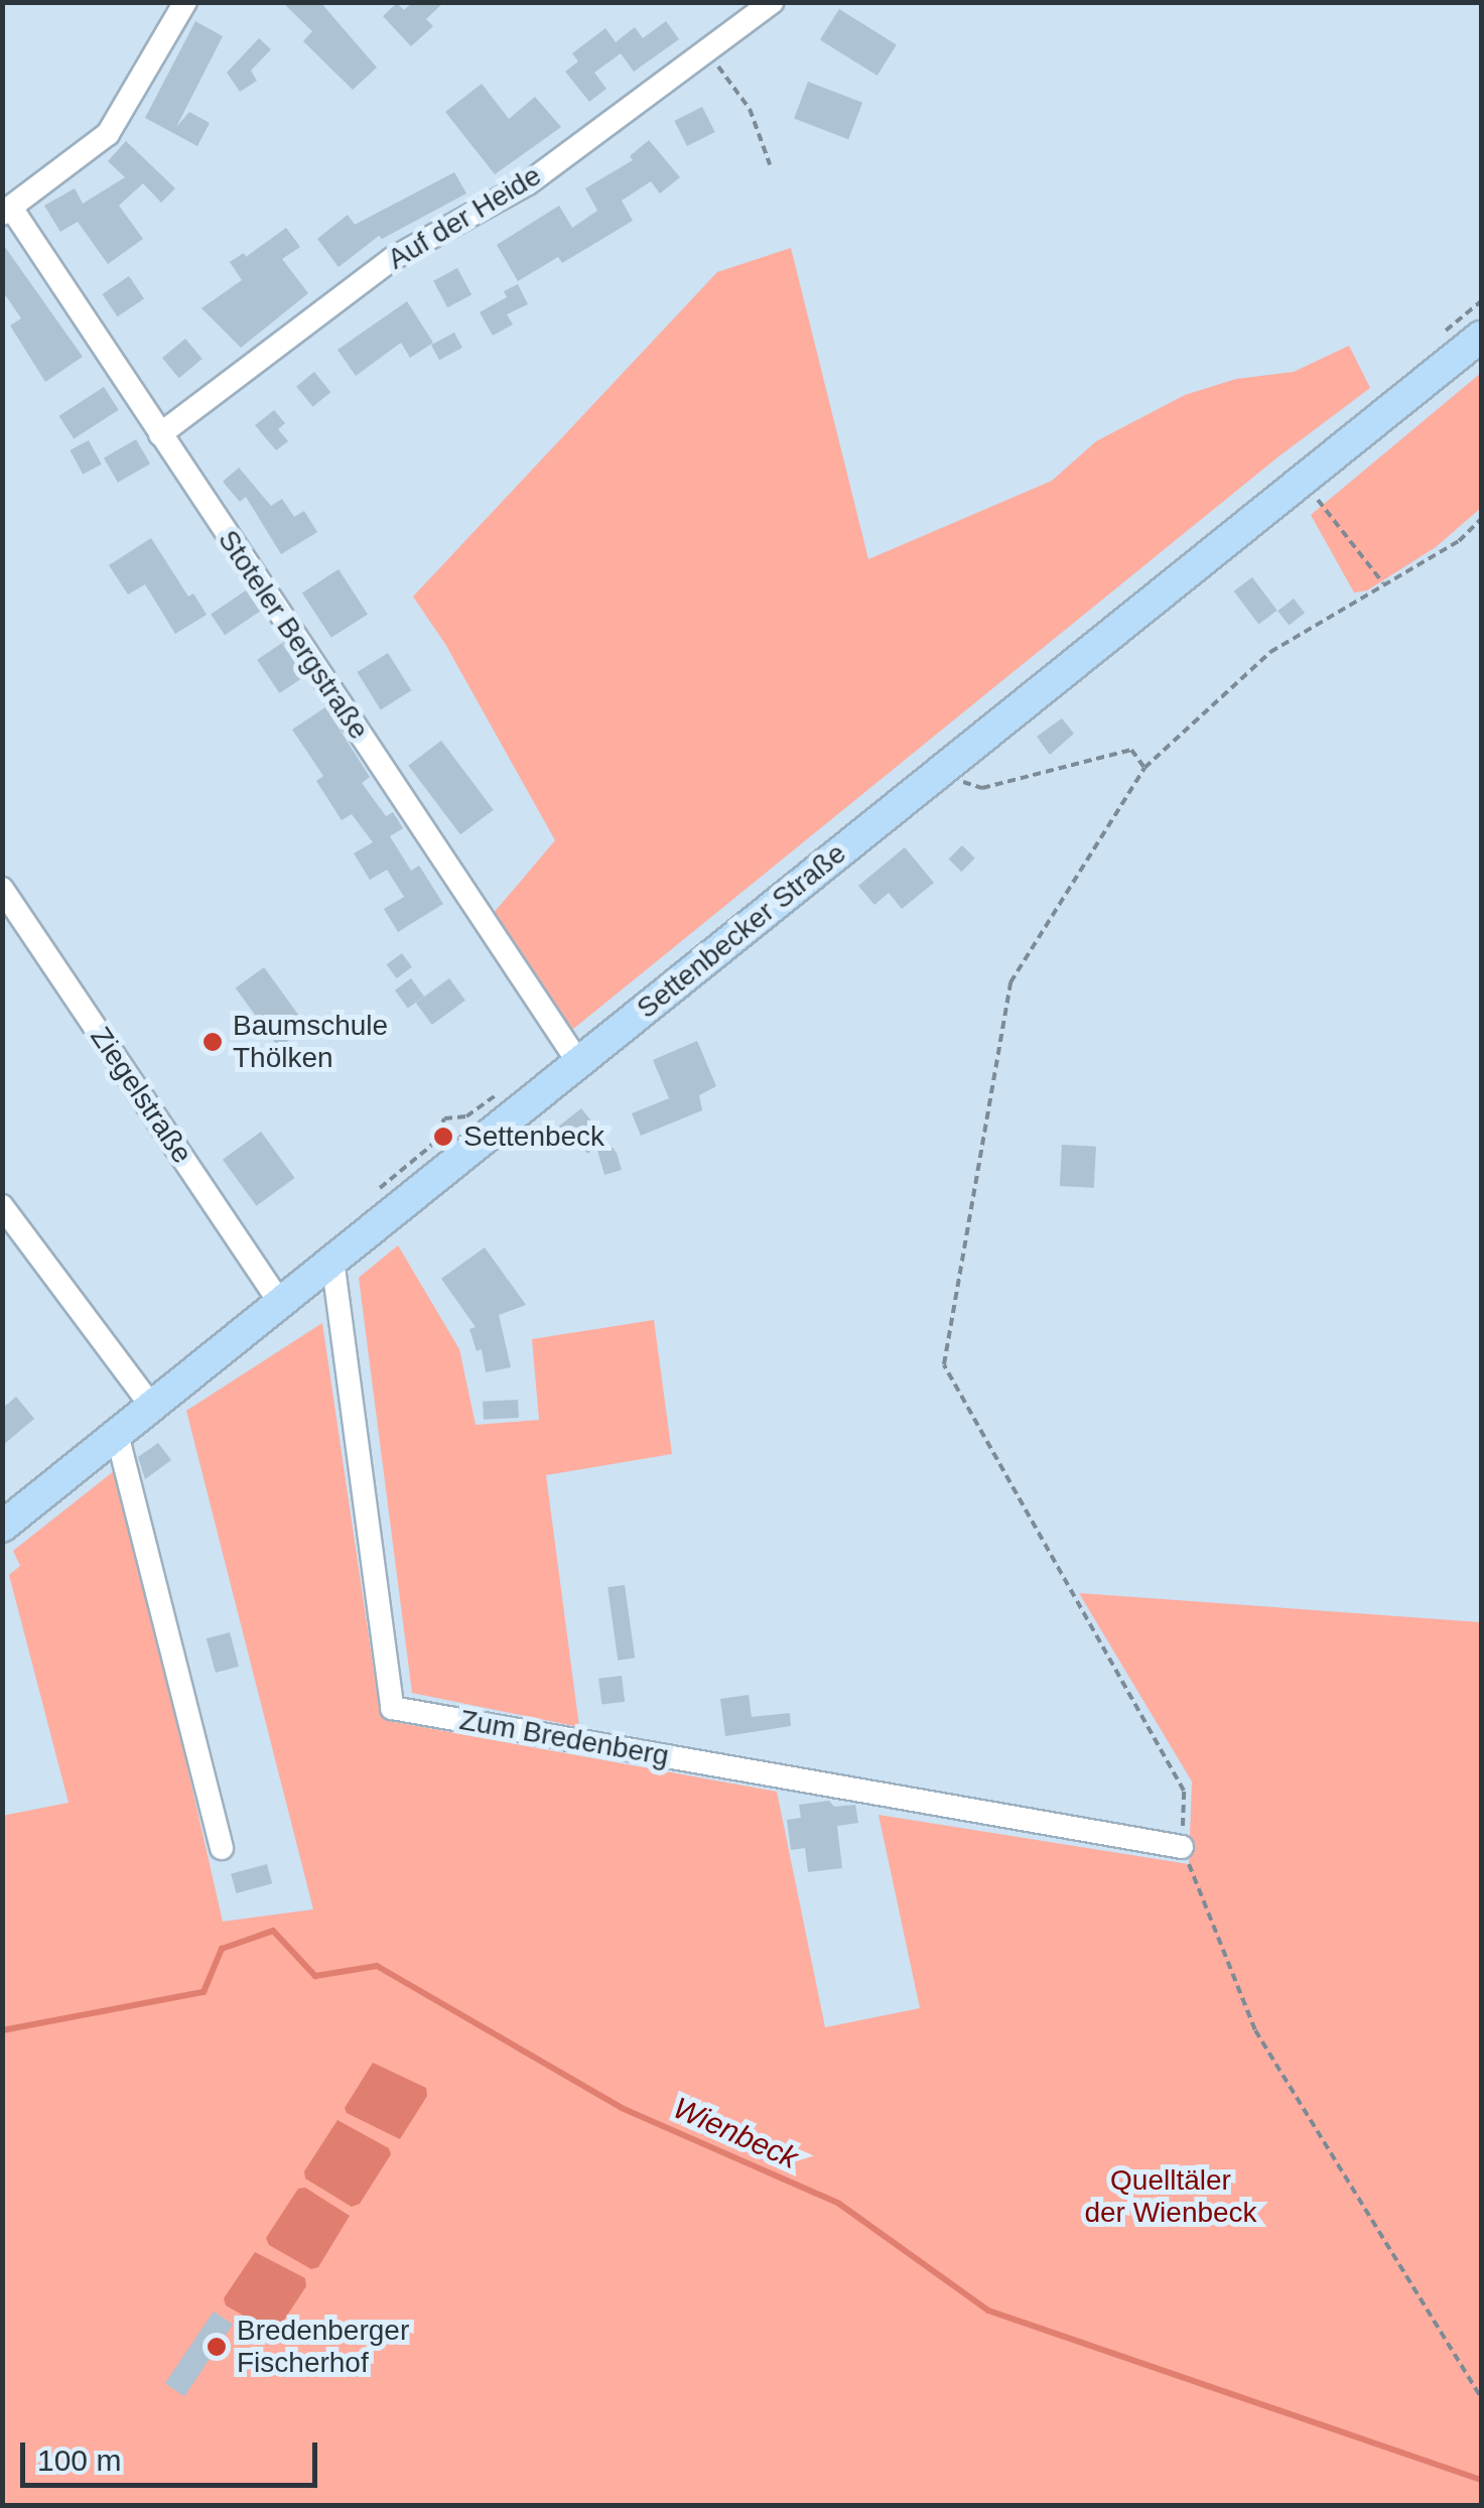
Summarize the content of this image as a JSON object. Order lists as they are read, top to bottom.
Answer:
{
  "streets": {
    "main road": ["Settenbecker Straße"],
    "street": [
      "Auf der Heide",
      "Stoteler Bergstraße",
      "Ziegelstraße",
      "Zum Bredenberg"
    ]
  },
  "crossings": [
    ["Auf der Heide", "Stoteler Bergstraße"],
    ["Stoteler Bergstraße", "Settenbecker Straße"],
    ["Settenbecker Straße", "Ziegelstraße"],
    ["Settenbecker Straße", "Zum Bredenberg"]
  ],
  "water": ["Wienbeck"],
  "parks": ["Quelltäler der Wienbeck"],
  "places": ["Baumschule Thölken", "Settenbeck", "Bredenberger Fischerhof"],
  "scale_bar": "100 m"
}
